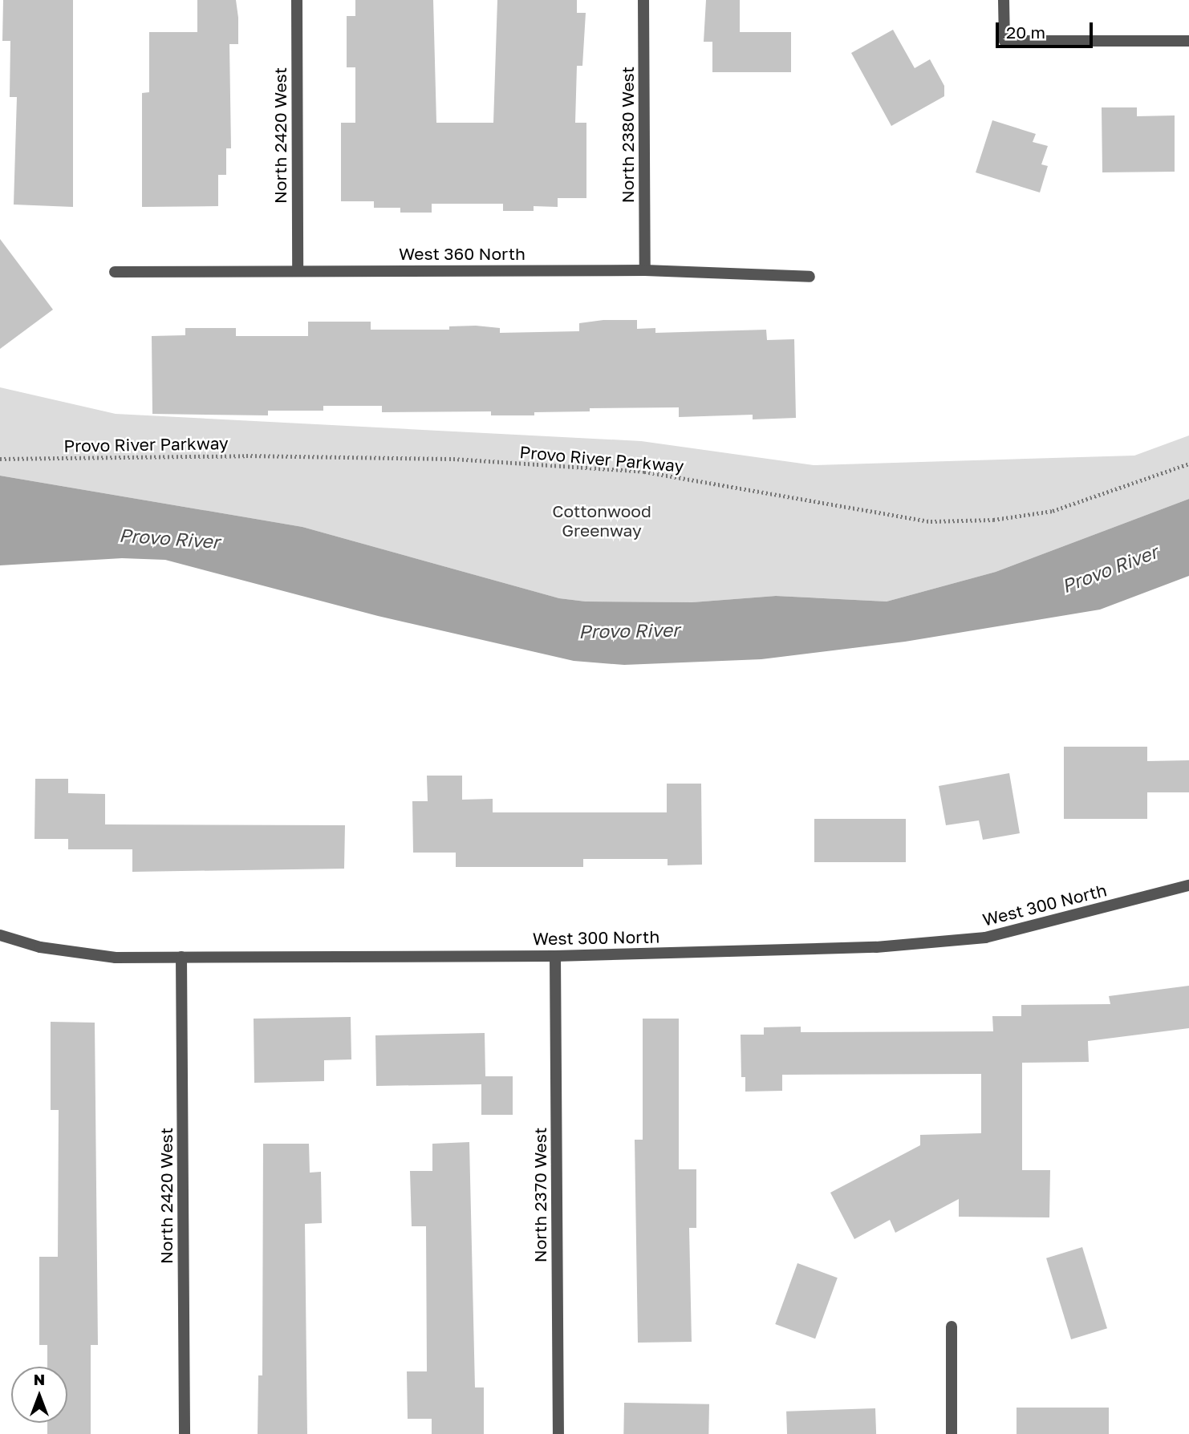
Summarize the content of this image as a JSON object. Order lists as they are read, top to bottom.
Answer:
{
  "streets": {
    "street": [
      "North 2380 West",
      "North 2420 West",
      "West 360 North",
      "West 300 North",
      "North 2370 West"
    ],
    "path": ["Provo River Parkway"]
  },
  "crossings": [
    ["North 2380 West", "West 360 North"],
    ["North 2420 West", "West 360 North"],
    ["North 2420 West", "West 300 North"],
    ["West 300 North", "North 2370 West"]
  ],
  "water": ["Provo River"],
  "parks": ["Cottonwood Greenway"],
  "scale_bar": "20 m",
  "north": "top"
}
